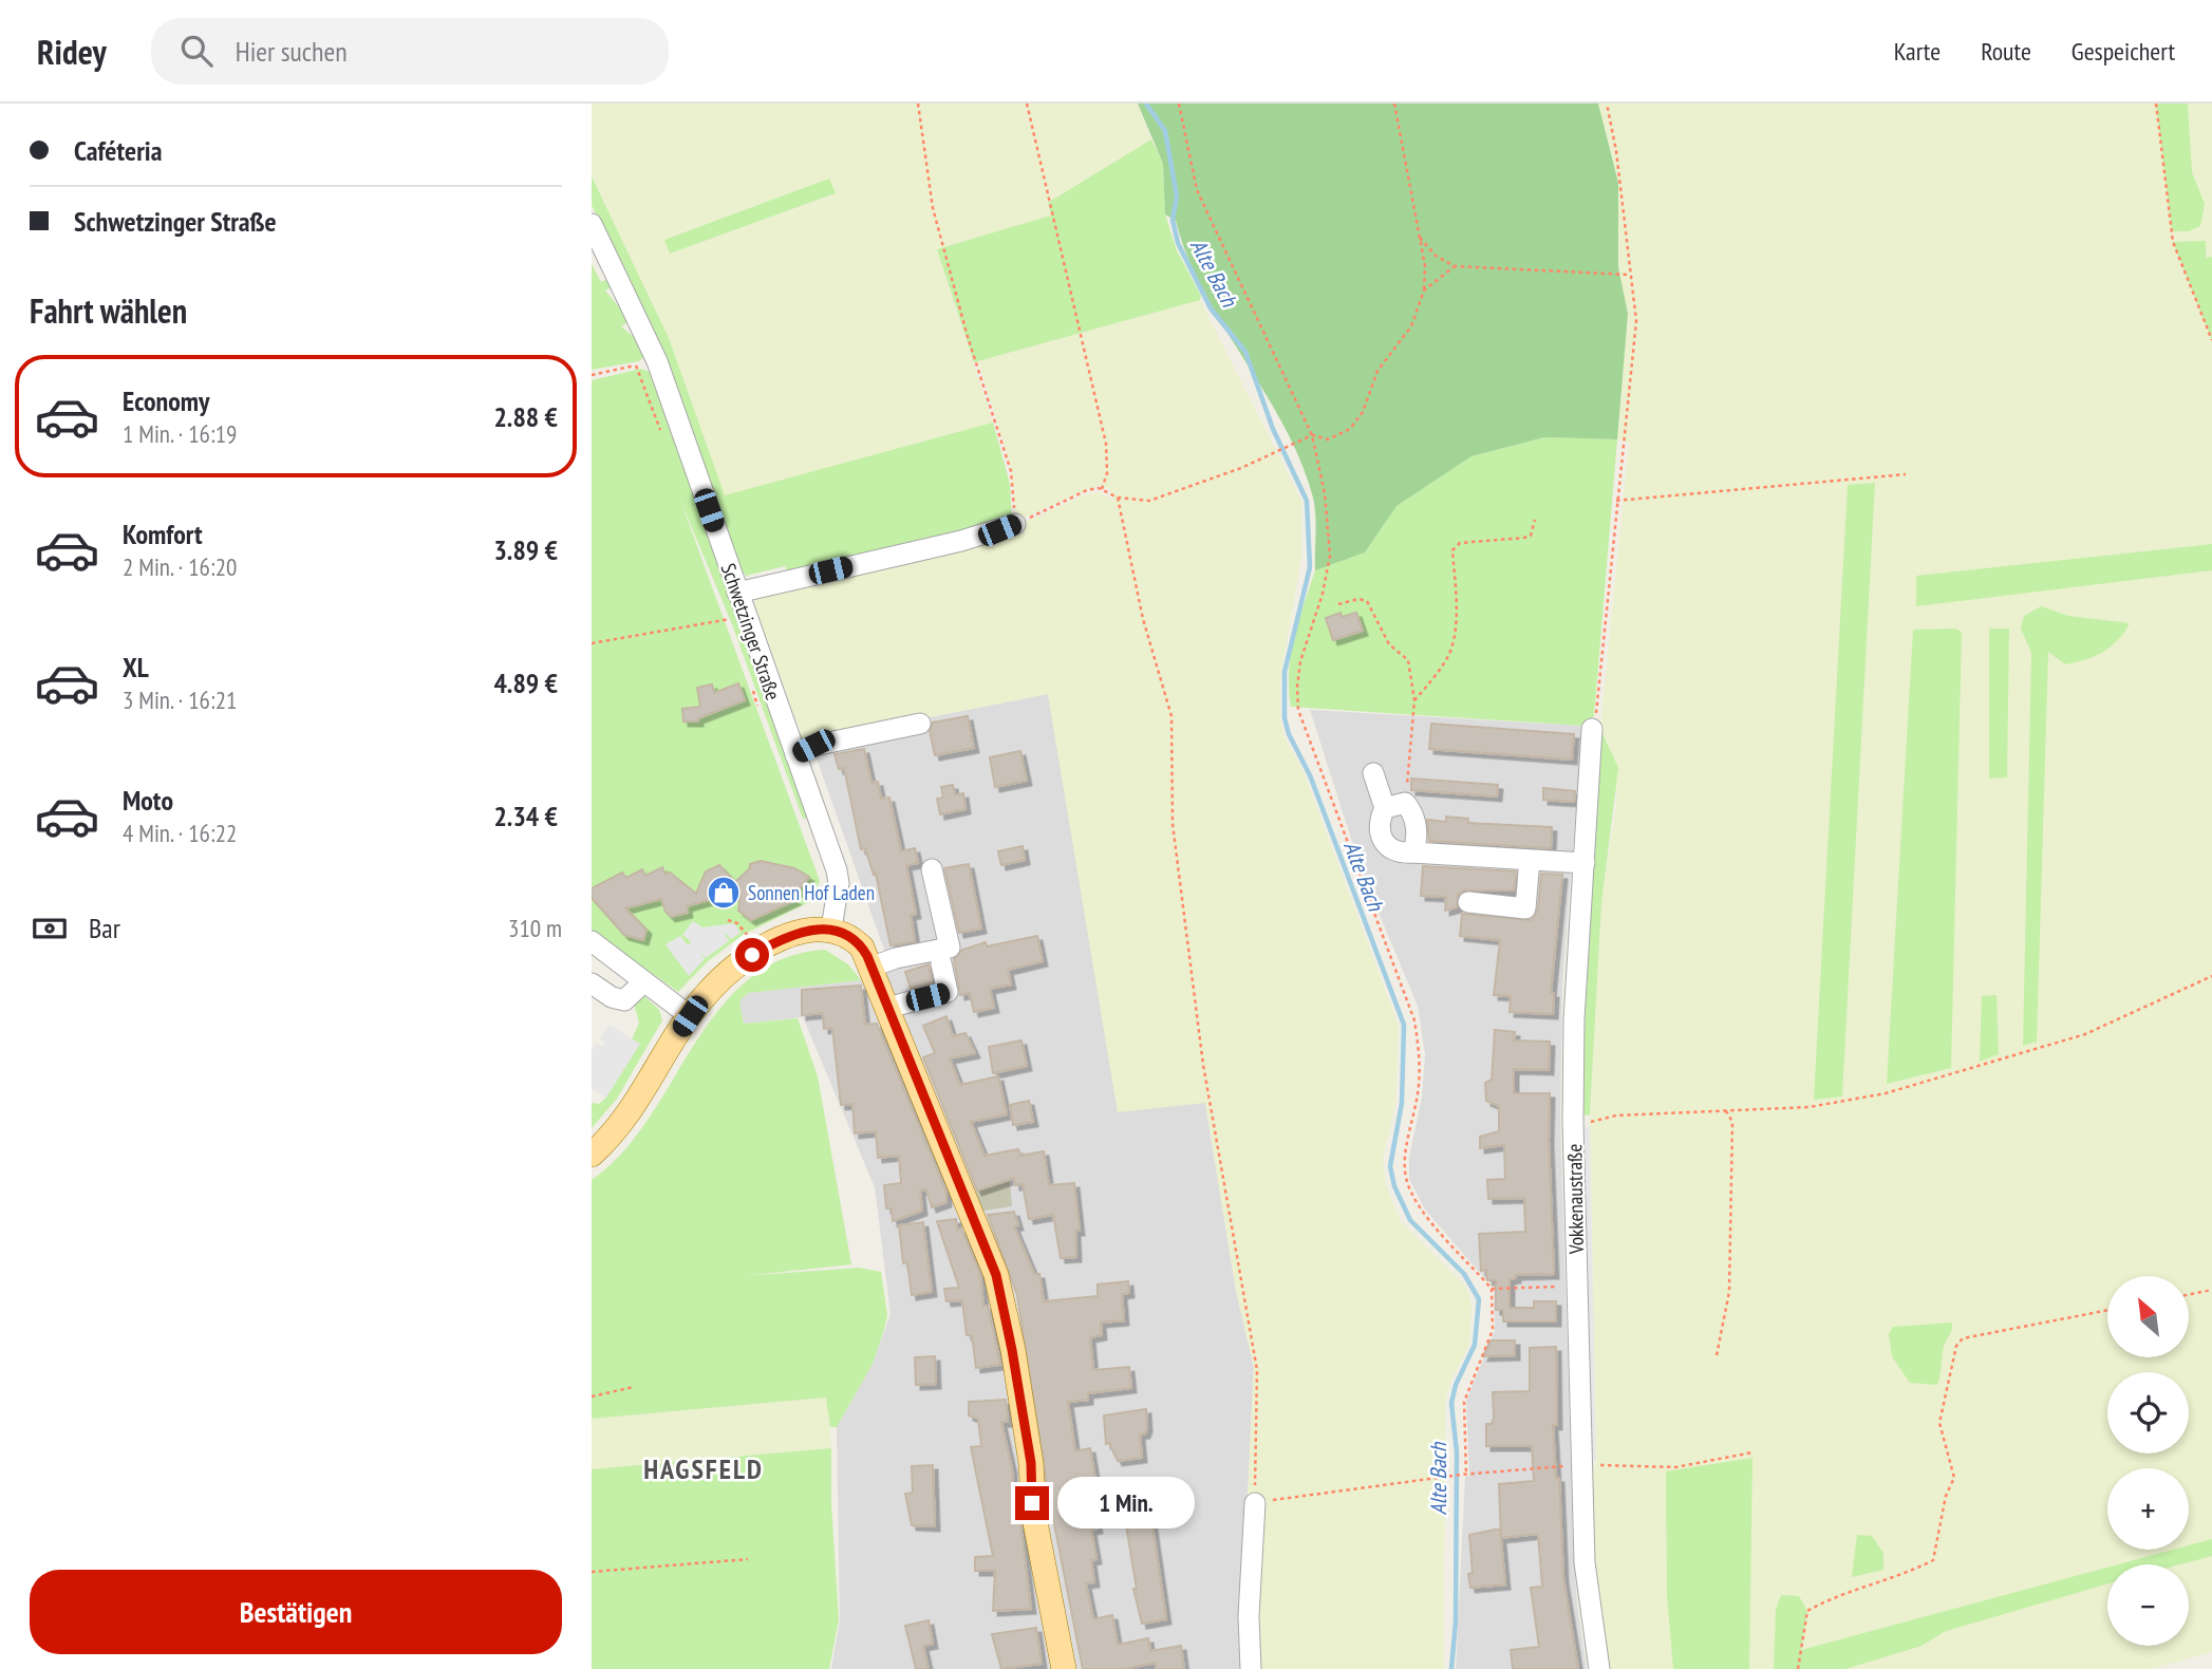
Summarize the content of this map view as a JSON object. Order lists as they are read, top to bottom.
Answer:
{
  "streets": {
    "street": ["Schwetzinger Straße", "Vokkenaustraße"]
  },
  "districts": ["HAGSFELD"],
  "water": ["Alte Bach"],
  "places": {
    "shop": ["Sonnen Hof Laden"]
  },
  "north": "top left",
  "page": {
    "header": "Ridey",
    "search": "Hier suchen",
    "nav": ["Karte", "Route", "Gespeichert"],
    "banner": ["Caféteria", "Schwetzinger Straße"],
    "heading": "Fahrt wählen",
    "list": [
      {
        "name": "Economy",
        "note": "1 Min. · 16:19",
        "value": "2.88 €"
      },
      {
        "name": "Komfort",
        "note": "2 Min. · 16:20",
        "value": "3.89 €"
      },
      {
        "name": "XL",
        "note": "3 Min. · 16:21",
        "value": "4.89 €"
      },
      {
        "name": "Moto",
        "note": "4 Min. · 16:22",
        "value": "2.34 €"
      }
    ],
    "pay": ["Bar", "310 m"],
    "map_buttons": ["+", "−"],
    "bubble": "1 Min.",
    "buttons": "Bestätigen"
  }
}
